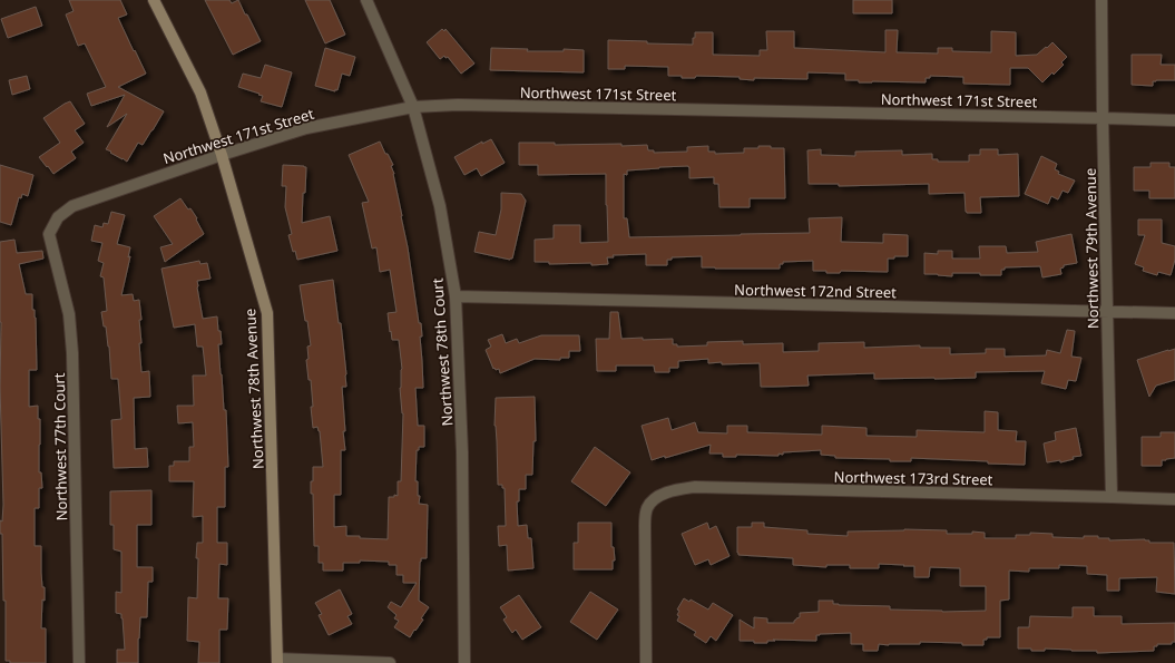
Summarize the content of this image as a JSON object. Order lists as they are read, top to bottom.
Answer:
{
  "streets": {
    "street": [
      "Northwest 171st Street",
      "Northwest 79th Avenue",
      "Northwest 172nd Street",
      "Northwest 78th Court",
      "Northwest 78th Avenue",
      "Northwest 77th Court",
      "Northwest 173rd Street"
    ]
  },
  "crossings": [
    ["Northwest 171st Street", "Northwest 79th Avenue"],
    ["Northwest 171st Street", "Northwest 78th Court"],
    ["Northwest 171st Street", "Northwest 78th Avenue"],
    ["Northwest 171st Street", "Northwest 77th Court"],
    ["Northwest 79th Avenue", "Northwest 172nd Street"],
    ["Northwest 79th Avenue", "Northwest 173rd Street"],
    ["Northwest 172nd Street", "Northwest 78th Court"]
  ]
}
